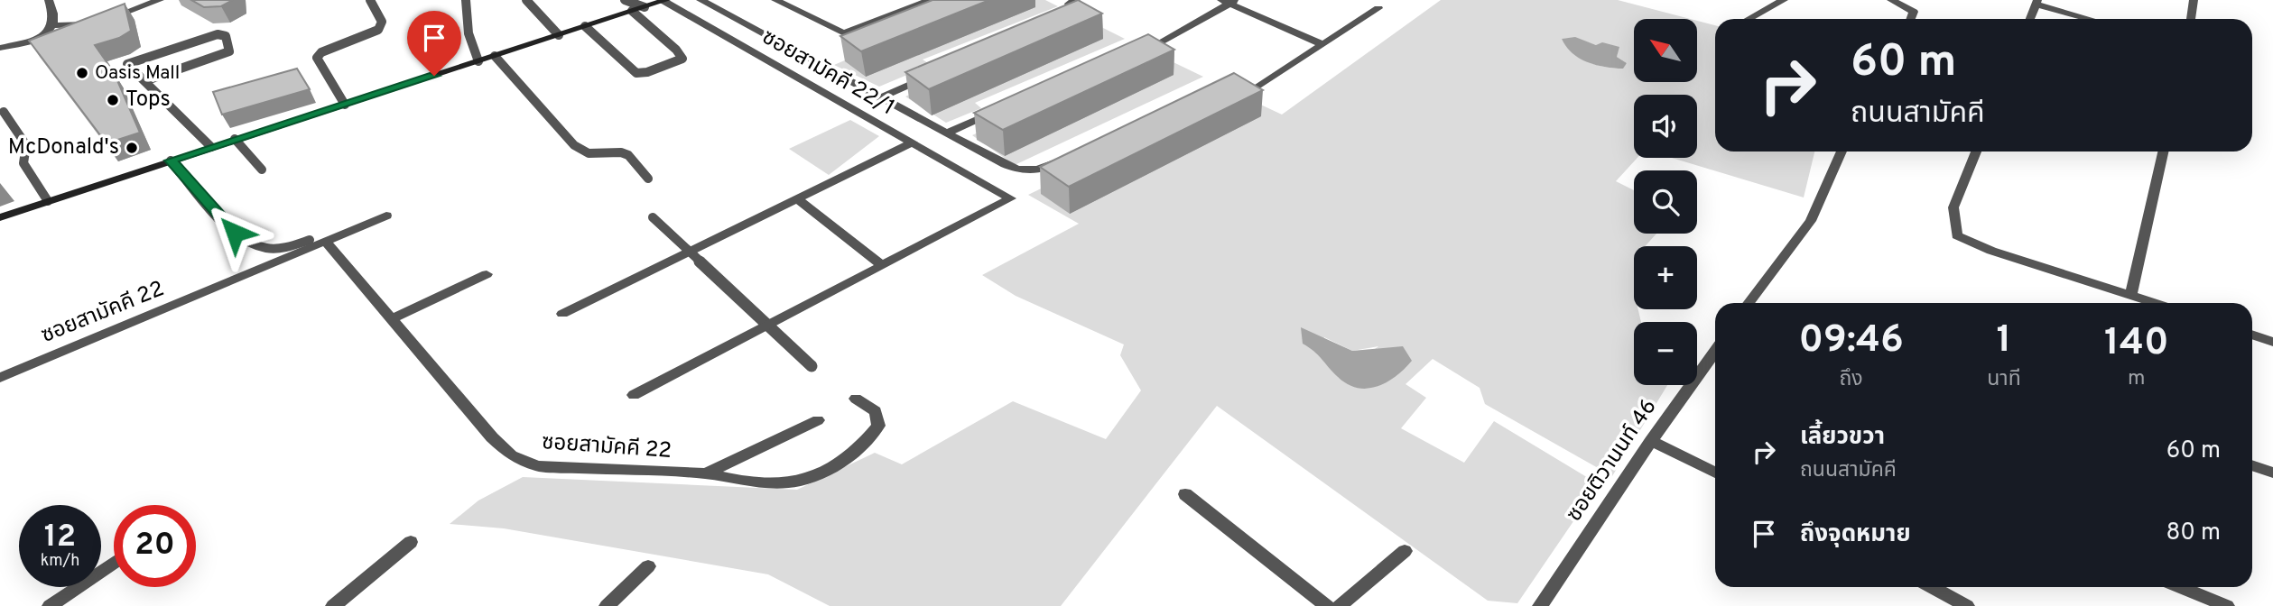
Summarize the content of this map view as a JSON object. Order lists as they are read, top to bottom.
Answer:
{
  "streets": {
    "street": ["ซอยสามัคคี 22/1", "ซอยสามัคคี 22", "ซอยติวานนท์ 46"]
  },
  "places": ["Oasis Mall", "Tops", "McDonald's"],
  "north": "top left",
  "page": {
    "map_buttons": ["+", "−"],
    "turn": ["60 m", "ถนนสามัคคี"],
    "eta": [
      "09:46",
      "ถึง",
      "1",
      "นาที",
      "140",
      "m"
    ],
    "list": [
      {
        "name": "เลี้ยวขวา",
        "note": "ถนนสามัคคี",
        "value": "60 m"
      },
      {
        "name": "ถึงจุดหมาย",
        "value": "80 m"
      }
    ],
    "speed": "12 km/h",
    "limit": "20"
  }
}
